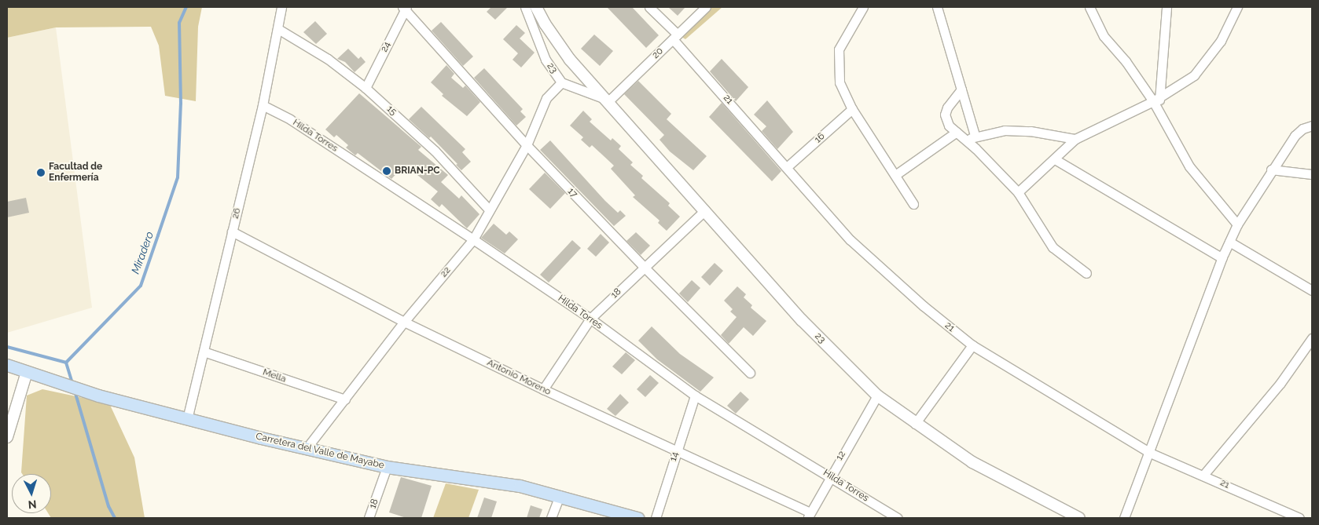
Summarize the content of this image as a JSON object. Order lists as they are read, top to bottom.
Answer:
{
  "streets": {
    "main road": ["Carretera del Valle de Mayabe"],
    "street": [
      "24",
      "20",
      "23",
      "21",
      "15",
      "Hilda Torres",
      "16",
      "17",
      "26",
      "22",
      "18",
      "Mella",
      "Antonio Moreno",
      "12",
      "14"
    ]
  },
  "crossings": [
    ["24", "15"],
    ["24", "17"],
    ["20", "23"],
    ["20", "21"],
    ["23", "22"],
    ["23", "18"],
    ["23", "12"],
    ["21", "16"],
    ["15", "26"],
    ["15", "22"],
    ["Hilda Torres", "26"],
    ["Hilda Torres", "22"],
    ["Hilda Torres", "18"],
    ["Hilda Torres", "12"],
    ["Hilda Torres", "14"],
    ["17", "22"],
    ["17", "18"],
    ["26", "Mella"],
    ["26", "Antonio Moreno"],
    ["26", "Carretera del Valle de Mayabe"],
    ["22", "Mella"],
    ["22", "Antonio Moreno"],
    ["22", "Carretera del Valle de Mayabe"],
    ["18", "Antonio Moreno"],
    ["18", "Carretera del Valle de Mayabe"],
    ["Antonio Moreno", "12"],
    ["Antonio Moreno", "14"]
  ],
  "water": ["Miradero"],
  "places": ["BRIAN-PC", "Facultad de Enfermería"],
  "north": "bottom"
}
